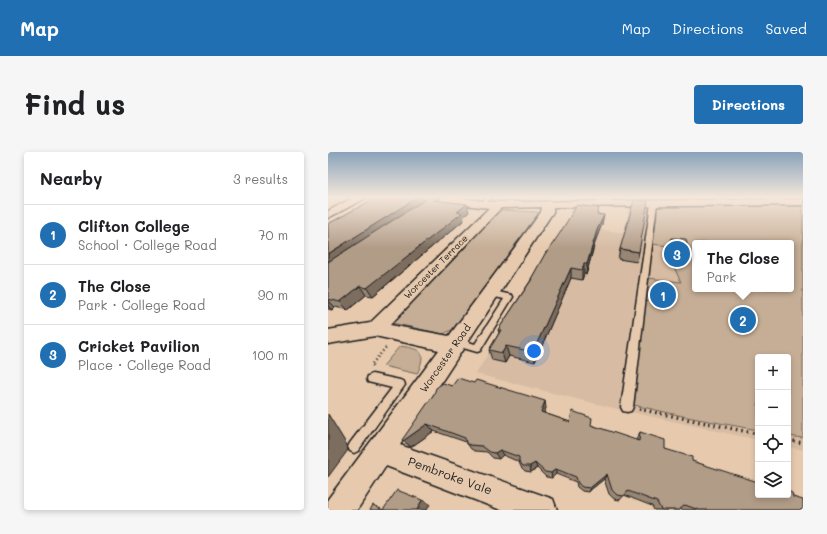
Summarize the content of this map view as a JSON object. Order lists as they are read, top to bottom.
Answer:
{
  "streets": {
    "street": ["Worcester Terrace", "Worcester Road", "Pembroke Vale"]
  },
  "crossings": [
    ["Worcester Road", "Pembroke Vale"]
  ],
  "page": {
    "header": "Map",
    "nav": ["Map", "Directions", "Saved"],
    "buttons": "Directions",
    "title": "Find us",
    "heading": ["Nearby", "3 results"],
    "list": [
      {
        "mark": "1",
        "name": "Clifton College",
        "note": "School · College Road",
        "value": "70 m"
      },
      {
        "mark": "2",
        "name": "The Close",
        "note": "Park · College Road",
        "value": "90 m"
      },
      {
        "mark": "3",
        "name": "Cricket Pavilion",
        "note": "Place · College Road",
        "value": "100 m"
      }
    ],
    "pins": ["3", "1", "2"],
    "popup": ["The Close", "Park"],
    "map_buttons": ["+", "−"]
  }
}
